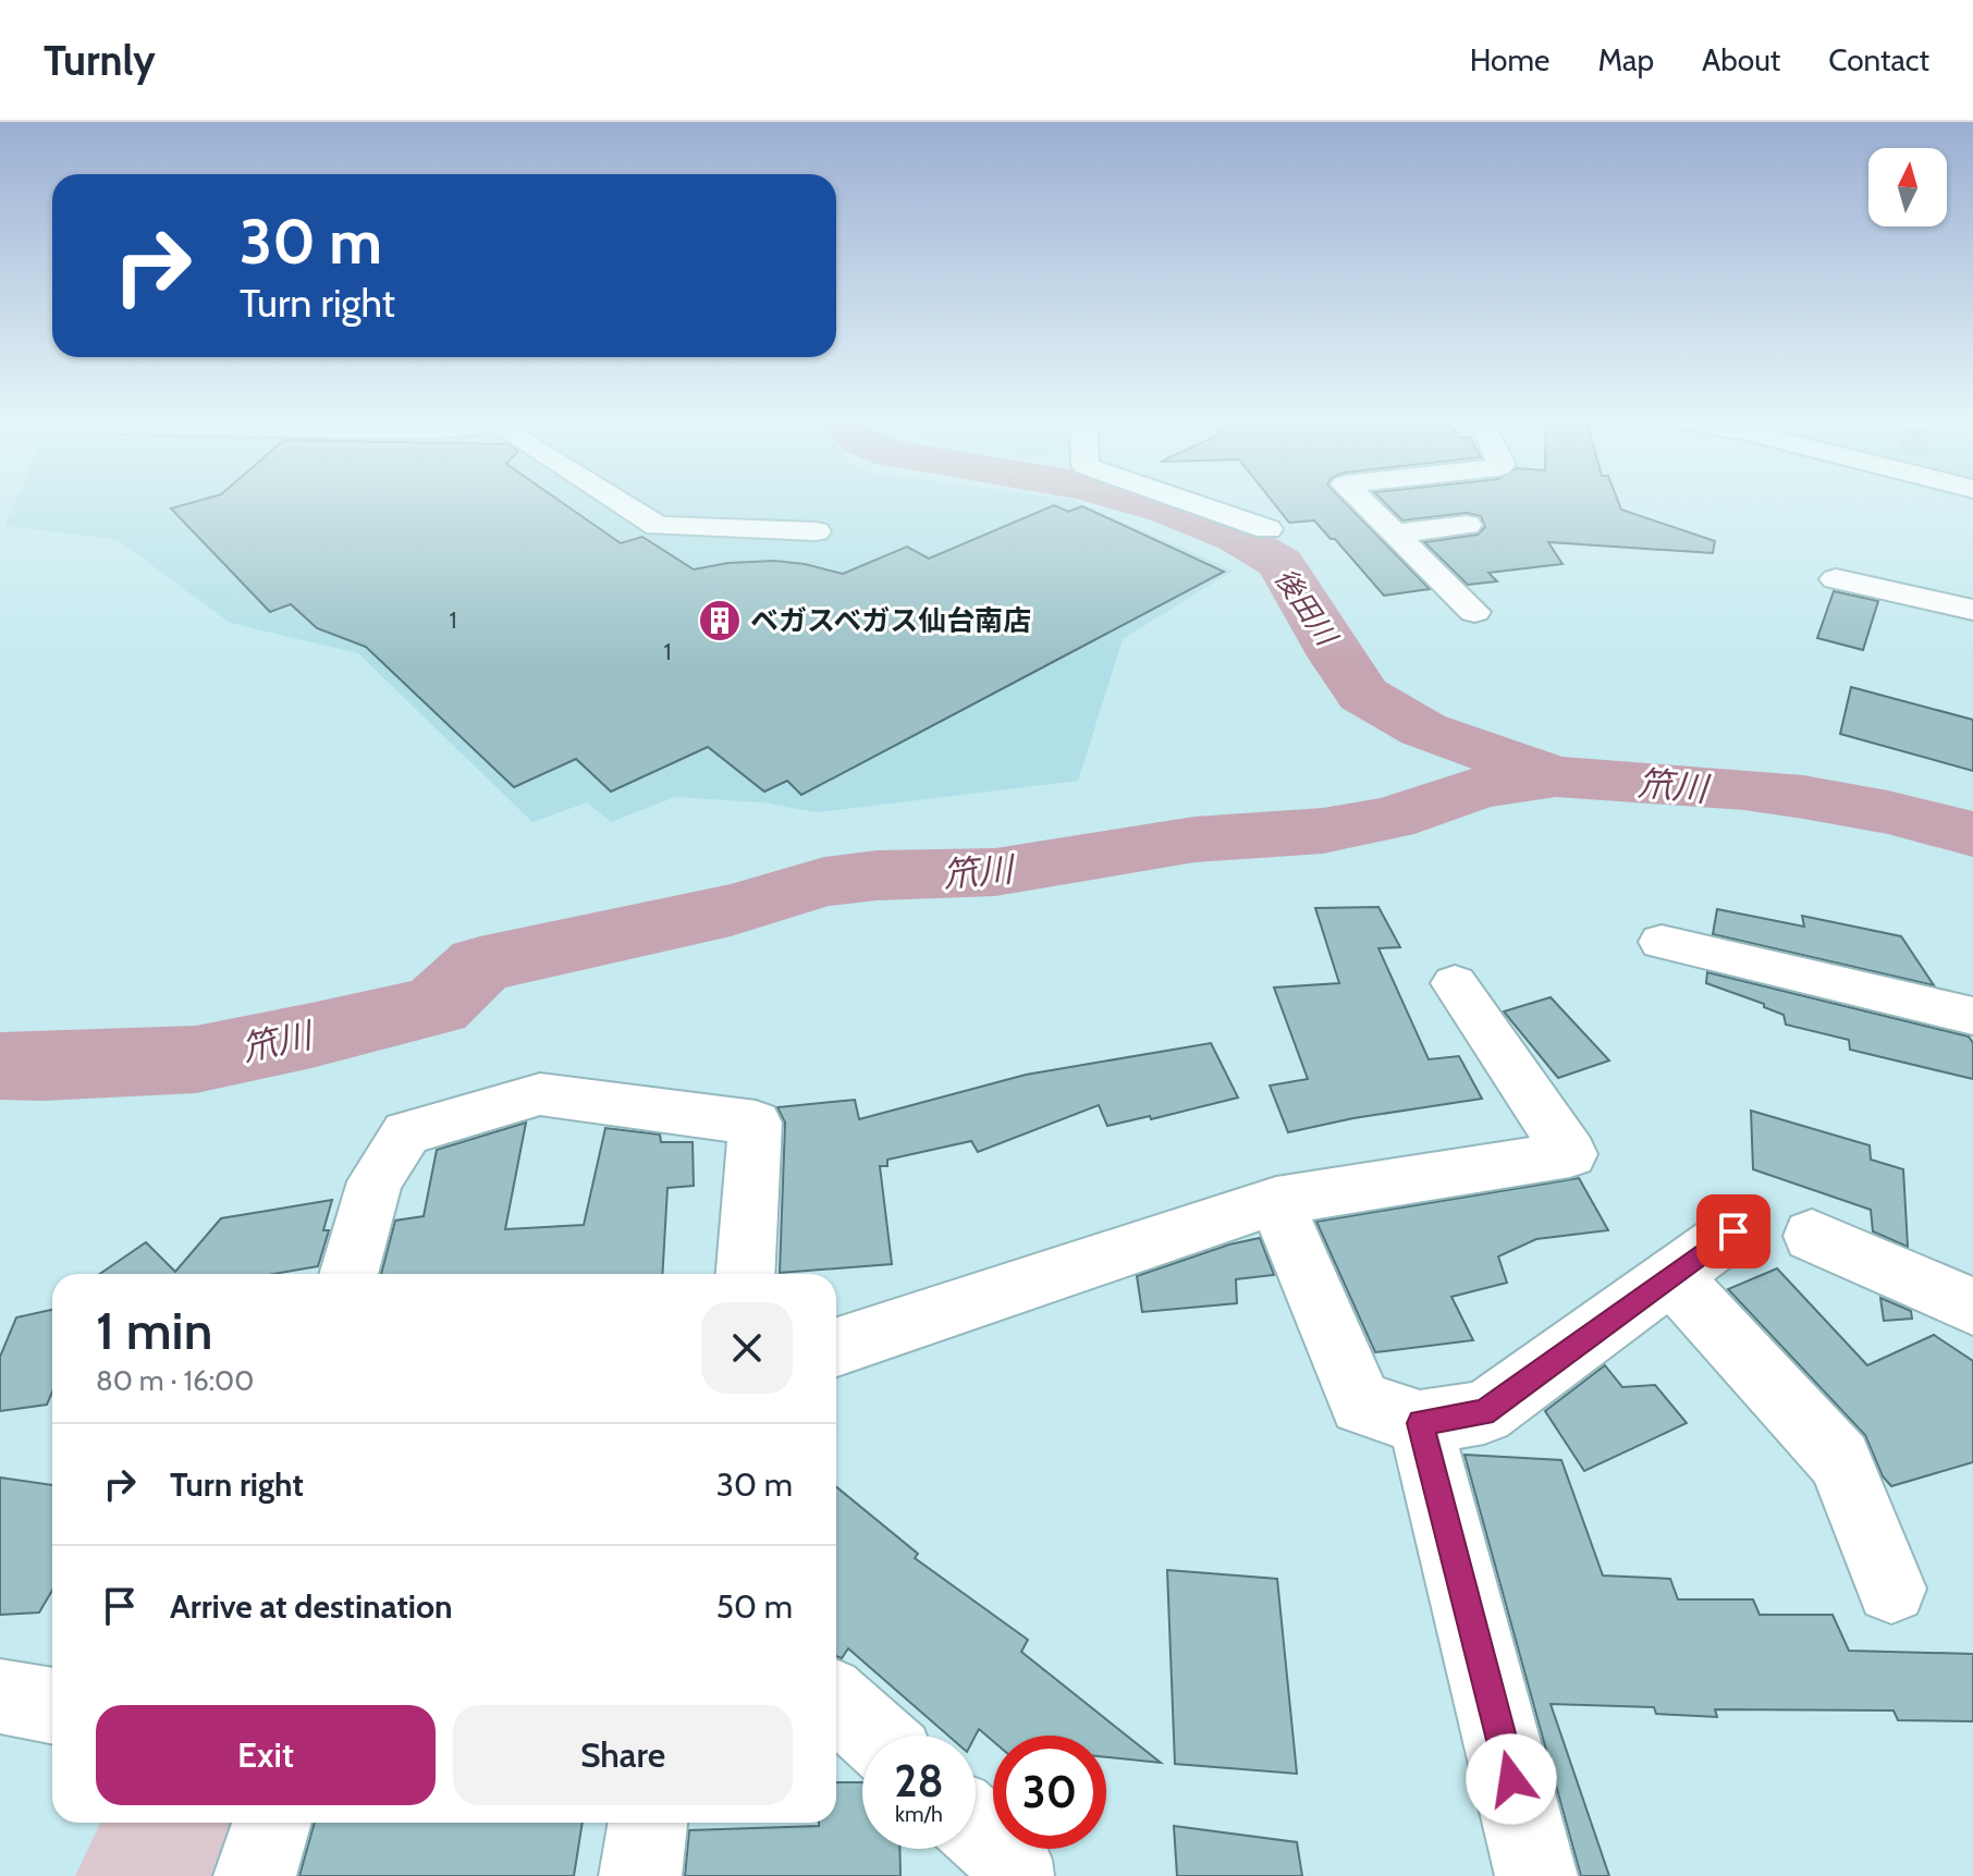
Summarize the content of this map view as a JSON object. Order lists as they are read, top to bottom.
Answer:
{
  "water": ["後田川", "笊川"],
  "places": {
    "building": ["ベガスベガス仙台南店"]
  },
  "house_numbers": ["1", "1"],
  "north": "top",
  "page": {
    "header": "Turnly",
    "nav": [
      "Home",
      "Map",
      "About",
      "Contact"
    ],
    "turn": ["30 m", "Turn right"],
    "heading": ["1 min", "80 m · 16:00"],
    "list": [
      {
        "name": "Turn right",
        "value": "30 m"
      },
      {
        "name": "Arrive at destination",
        "value": "50 m"
      }
    ],
    "buttons": ["Exit", "Share"],
    "speed": "28 km/h",
    "limit": "30"
  }
}
